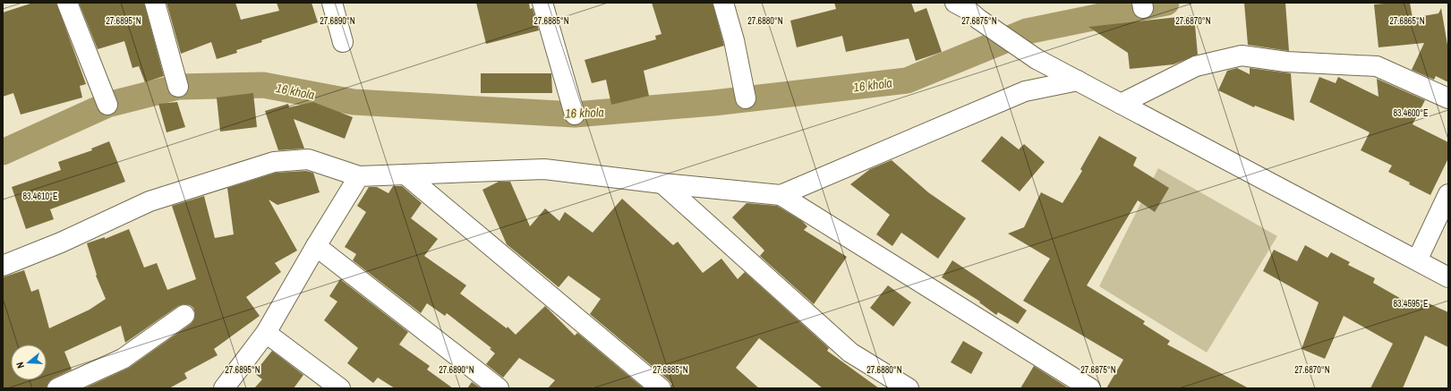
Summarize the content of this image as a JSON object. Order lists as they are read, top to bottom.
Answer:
{
  "water": ["16 khola"],
  "north": "left",
  "coordinates": [
    "27.6895°N",
    "27.6890°N",
    "27.6885°N",
    "27.6880°N",
    "27.6875°N",
    "27.6870°N",
    "27.6865°N",
    "83.4600°E",
    "83.4610°E",
    "83.4595°E"
  ]
}
